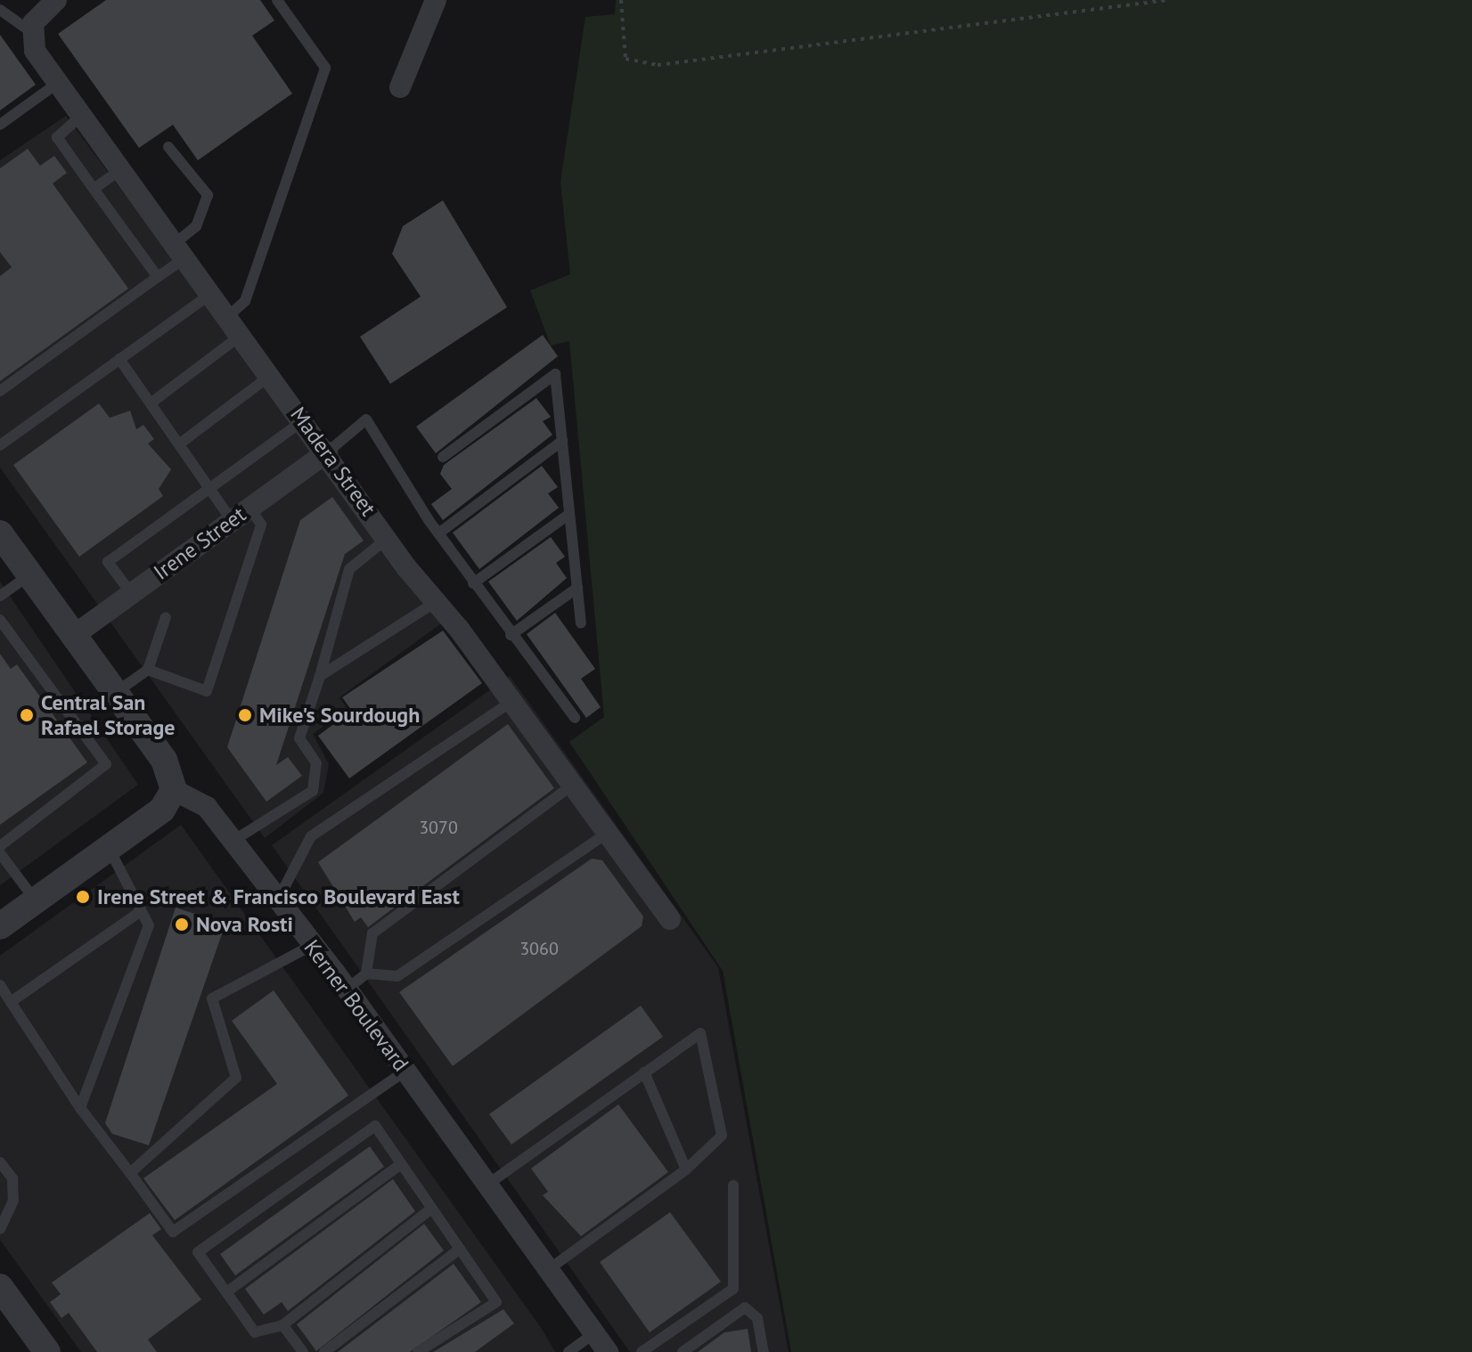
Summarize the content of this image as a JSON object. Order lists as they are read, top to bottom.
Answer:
{
  "streets": {
    "street": ["Madera Street", "Irene Street", "Kerner Boulevard"]
  },
  "crossings": [
    ["Madera Street", "Irene Street"]
  ],
  "places": [
    "Central San Rafael Storage",
    "Mike's Sourdough",
    "Irene Street & Francisco Boulevard East",
    "Nova Rosti"
  ],
  "house_numbers": ["3070", "3060"]
}
